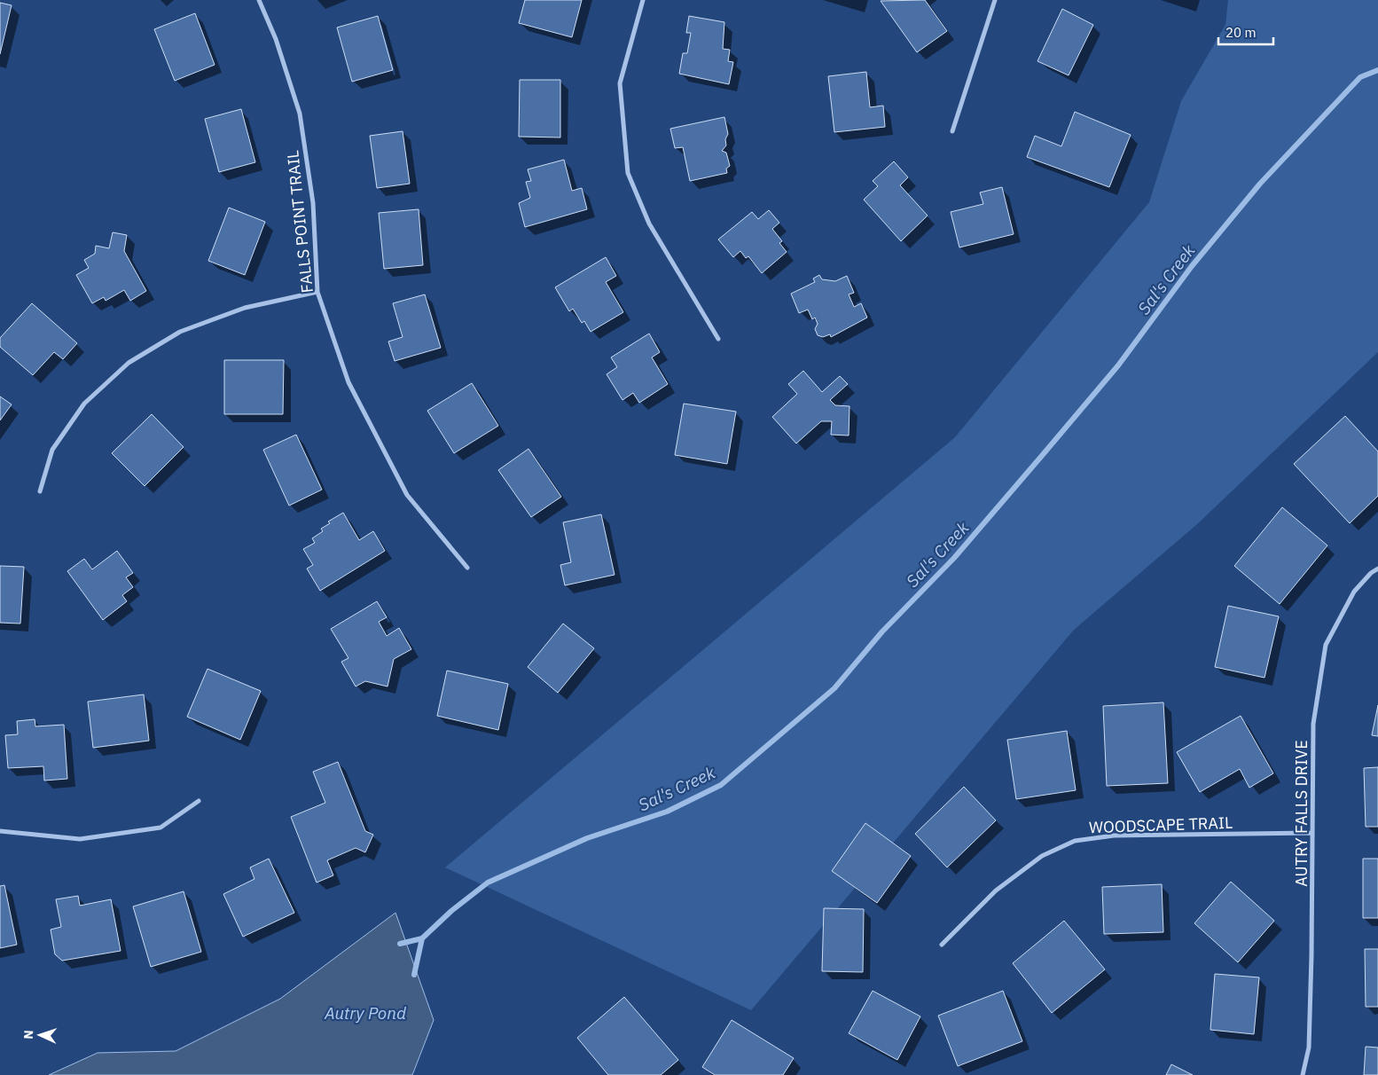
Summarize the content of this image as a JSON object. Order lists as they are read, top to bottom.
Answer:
{
  "streets": {
    "street": ["FALLS POINT TRAIL", "AUTRY FALLS DRIVE", "WOODSCAPE TRAIL"]
  },
  "crossings": [
    ["AUTRY FALLS DRIVE", "WOODSCAPE TRAIL"]
  ],
  "water": ["Sal's Creek", "Autry Pond"],
  "scale_bar": "20 m",
  "north": "left"
}
